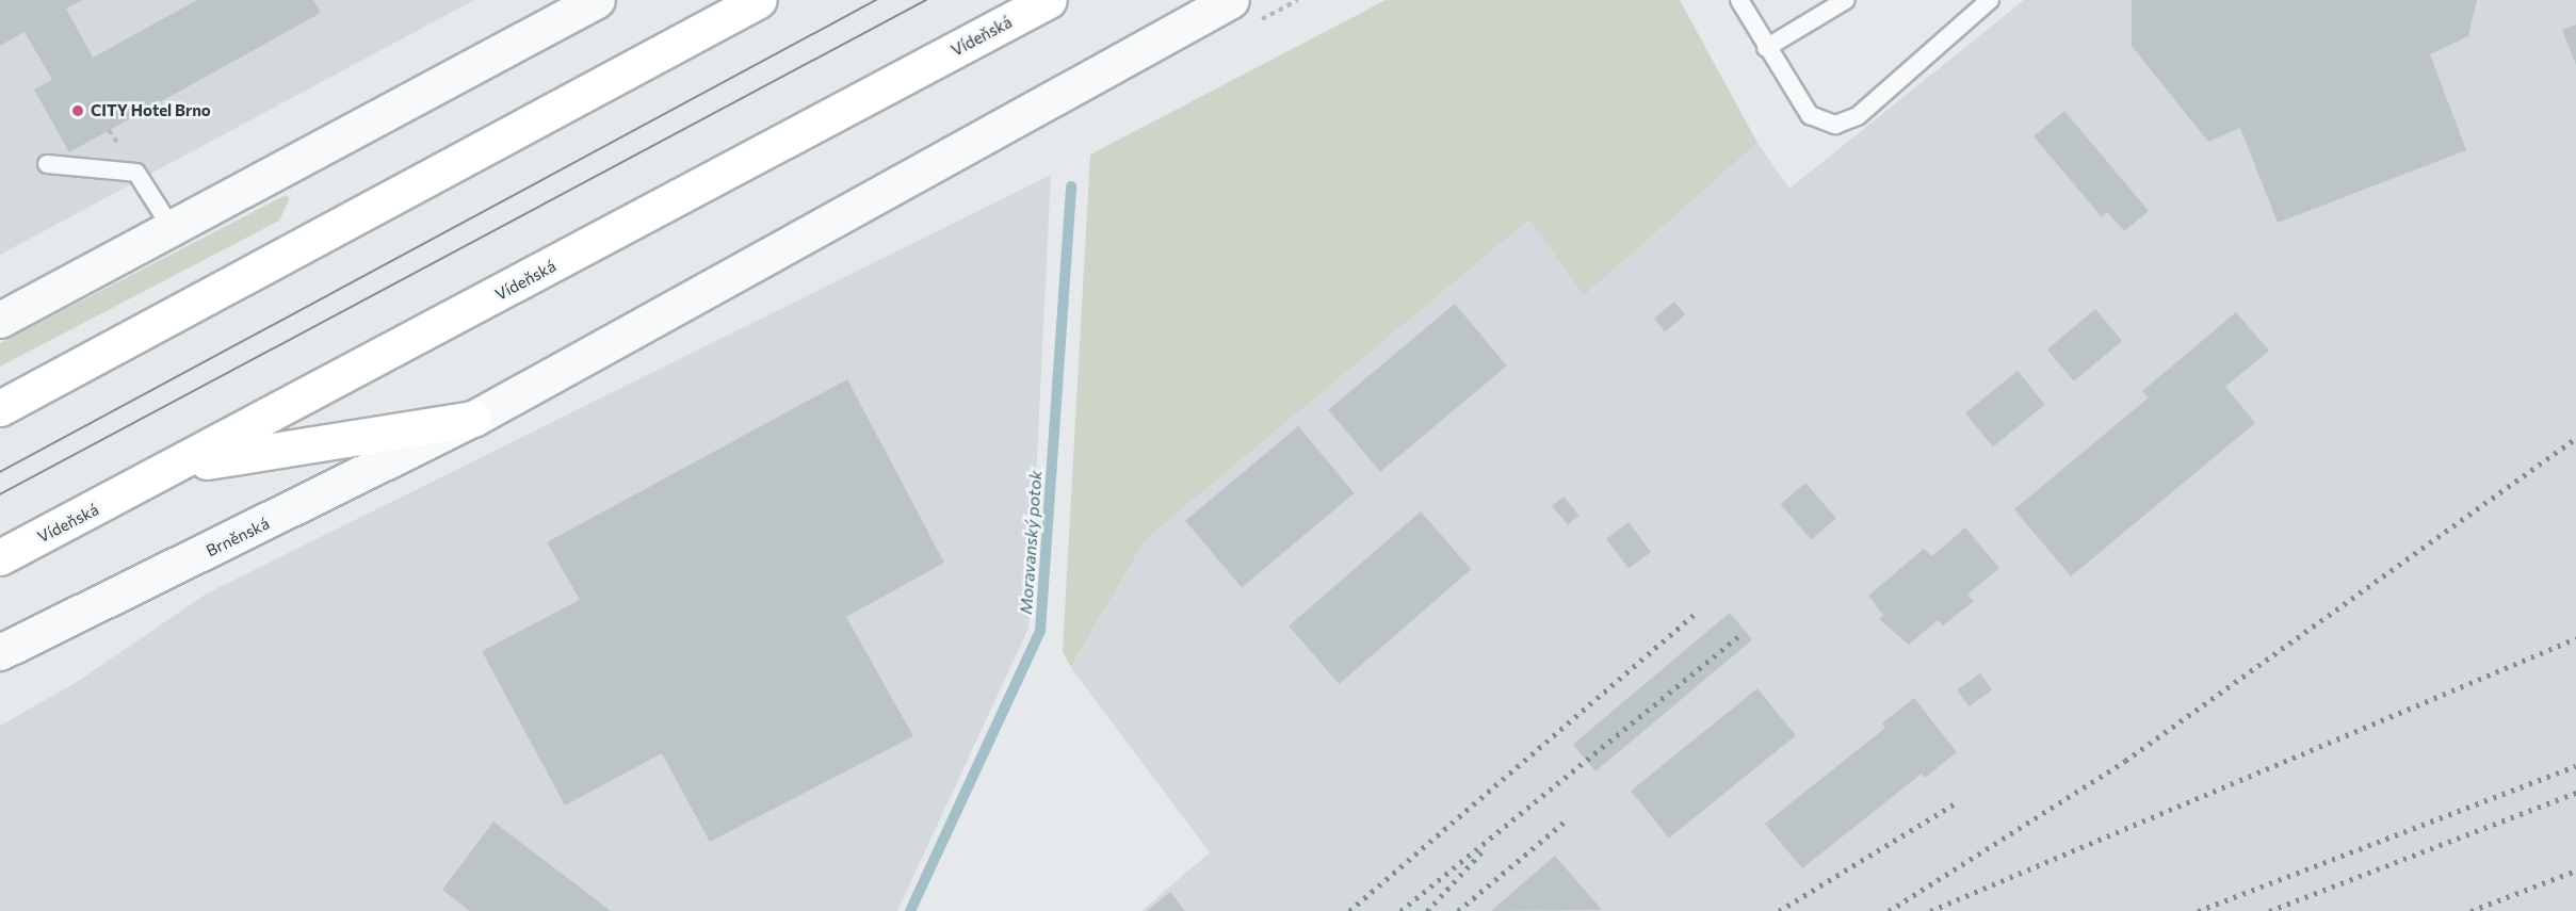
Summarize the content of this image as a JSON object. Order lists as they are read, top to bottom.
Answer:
{
  "streets": {
    "highway": ["Vídeňská"],
    "street": ["Brněnská"]
  },
  "water": ["Moravanský potok"],
  "places": ["CITY Hotel Brno"]
}
